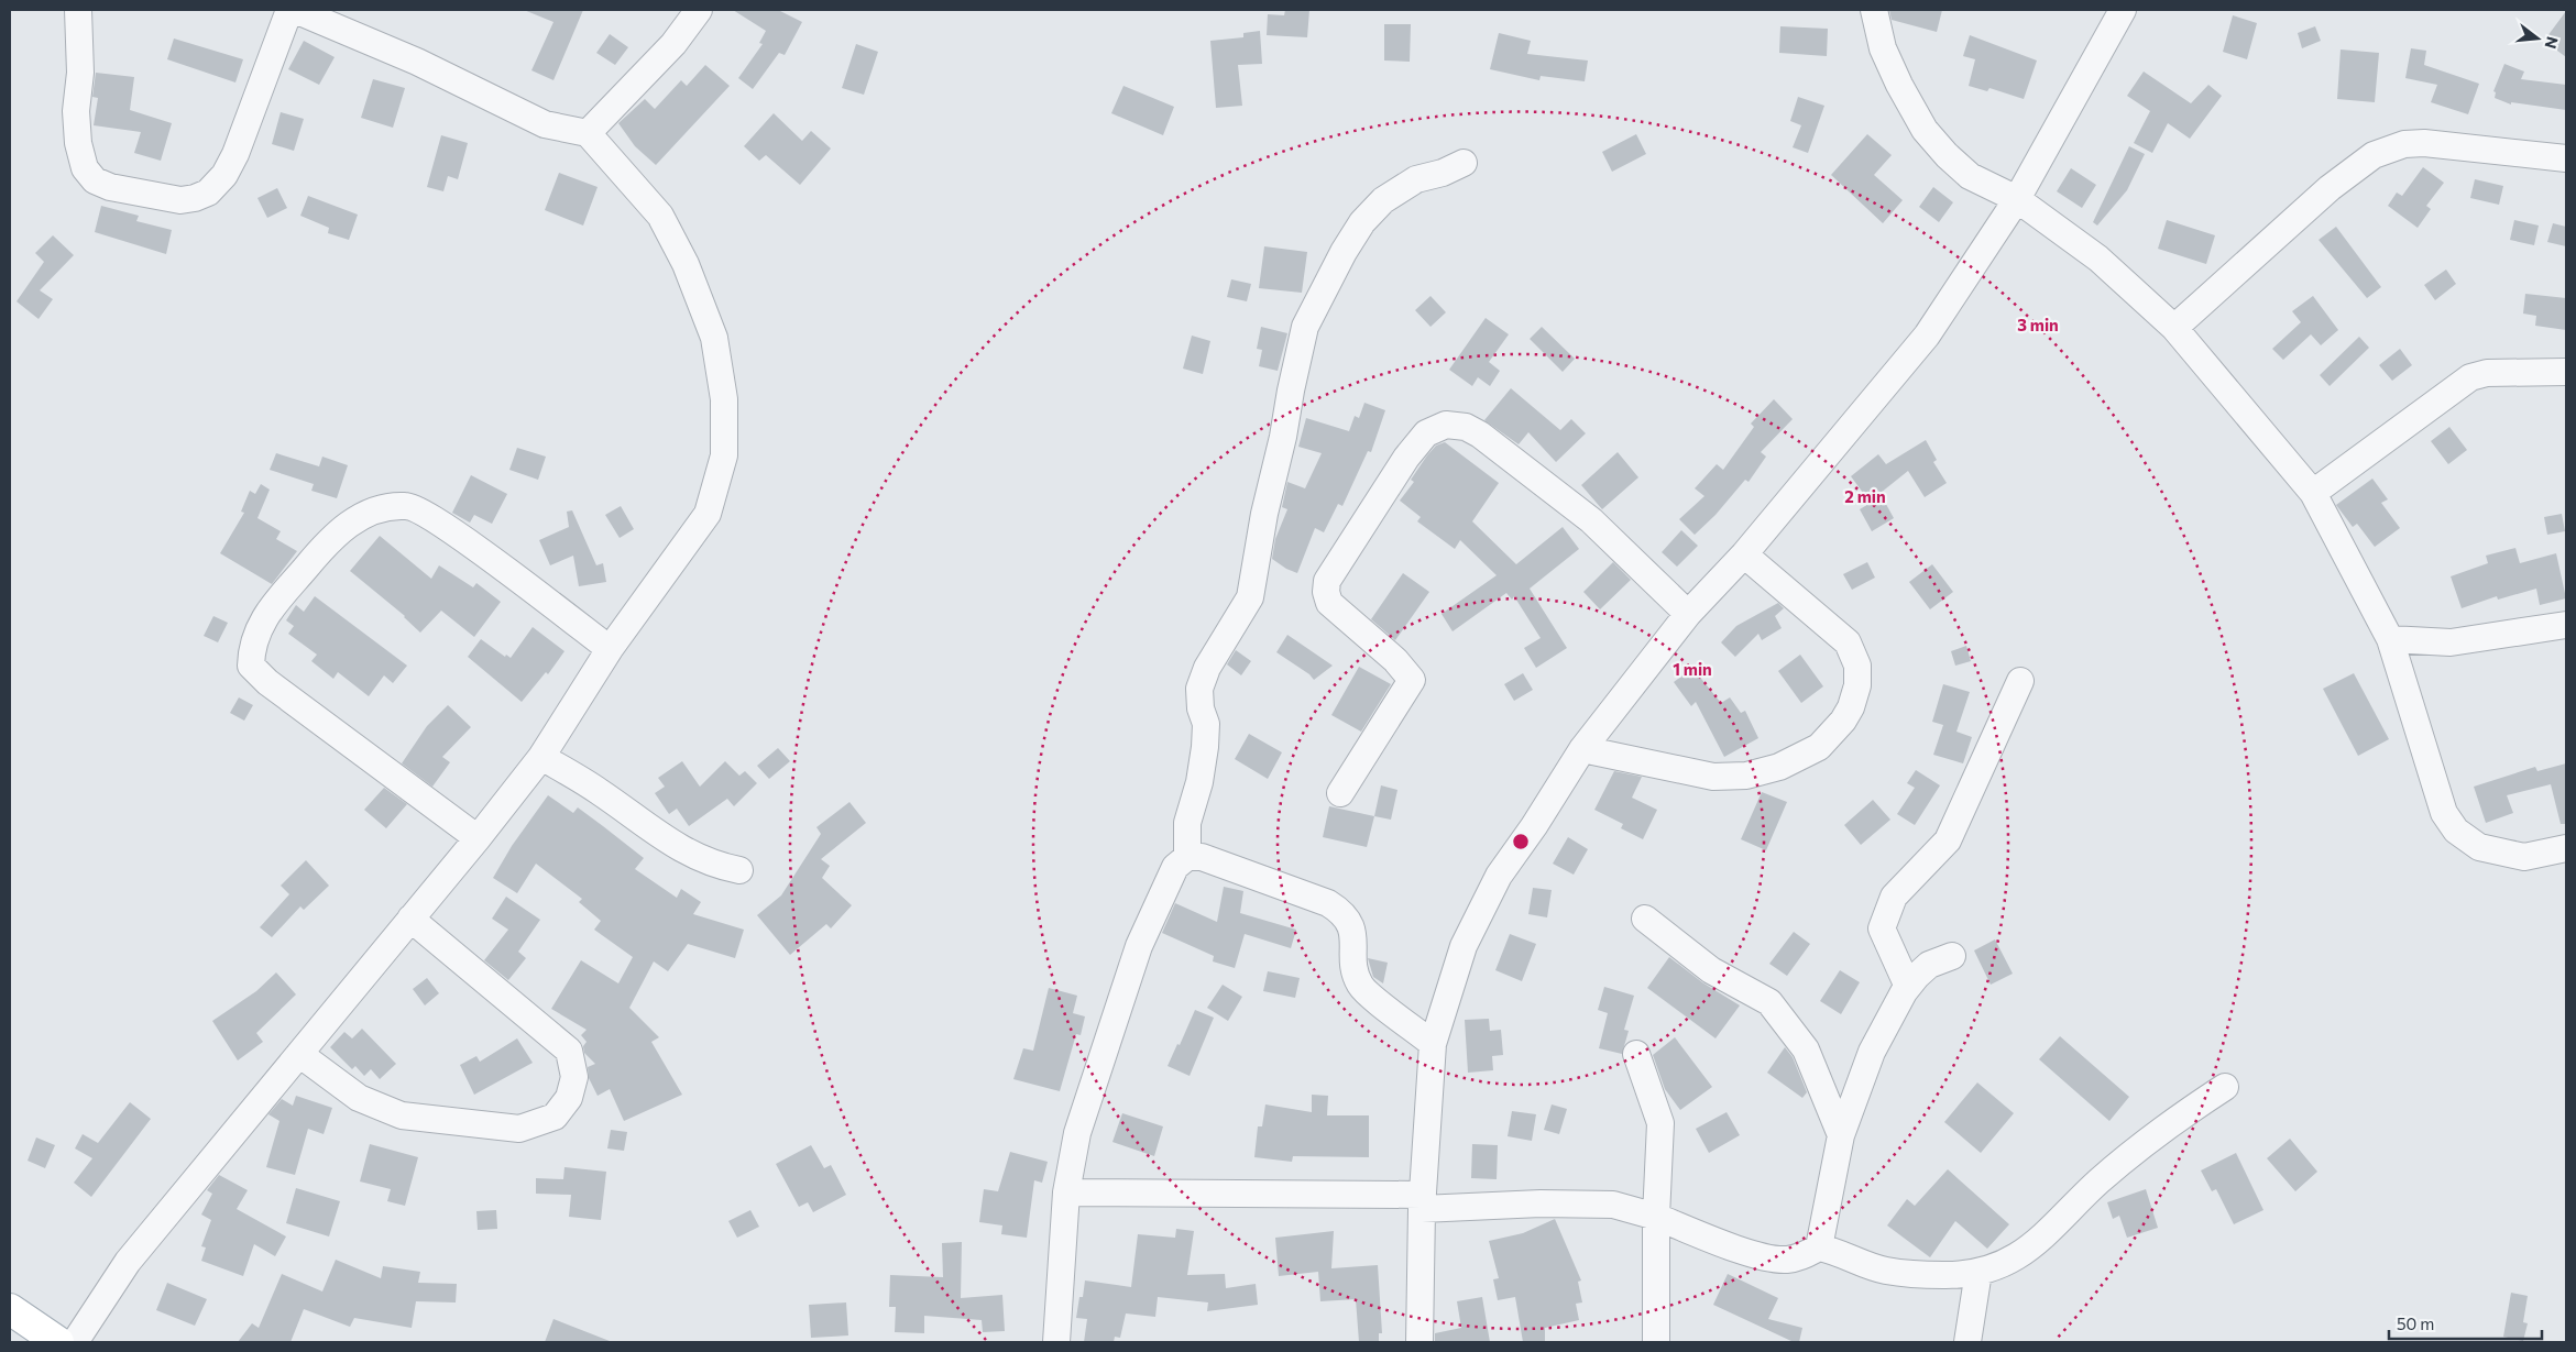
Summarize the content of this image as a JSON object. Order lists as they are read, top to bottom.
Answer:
{
  "scale_bar": "50 m",
  "north": "right",
  "rings": ["3 min", "2 min", "1 min"]
}
